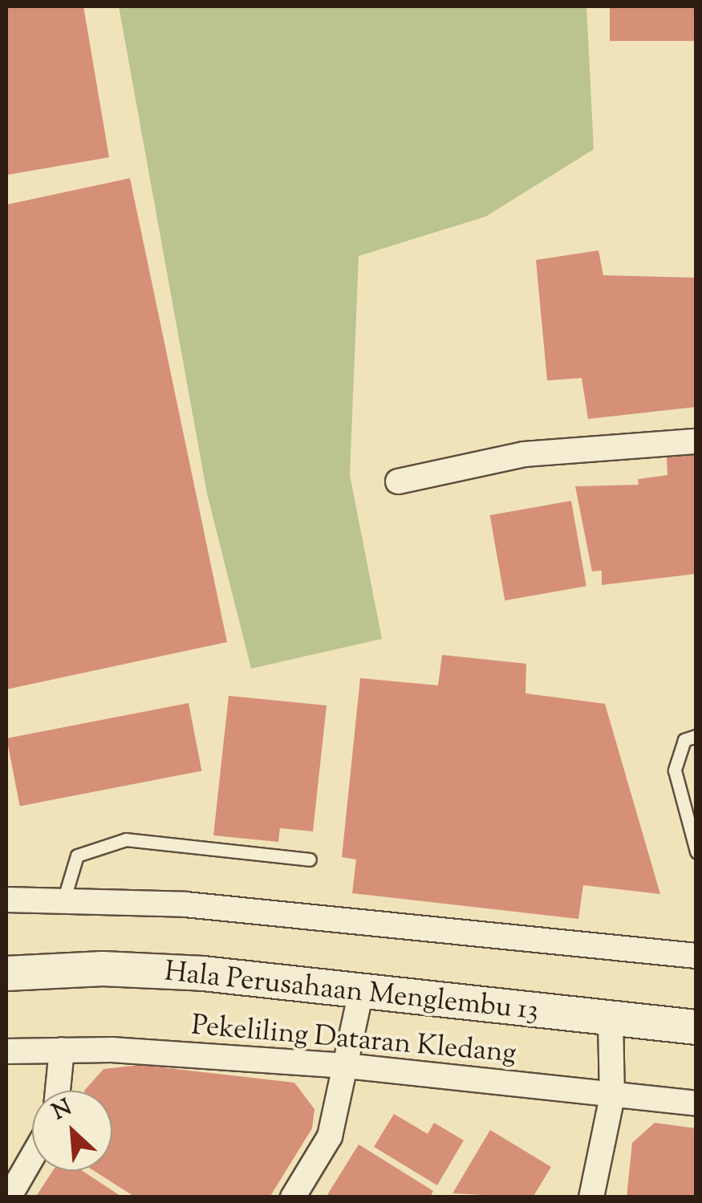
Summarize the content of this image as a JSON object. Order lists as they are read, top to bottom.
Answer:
{
  "streets": {
    "street": ["Hala Perusahaan Menglembu 13", "Pekeliling Dataran Kledang"]
  },
  "north": "top left"
}
